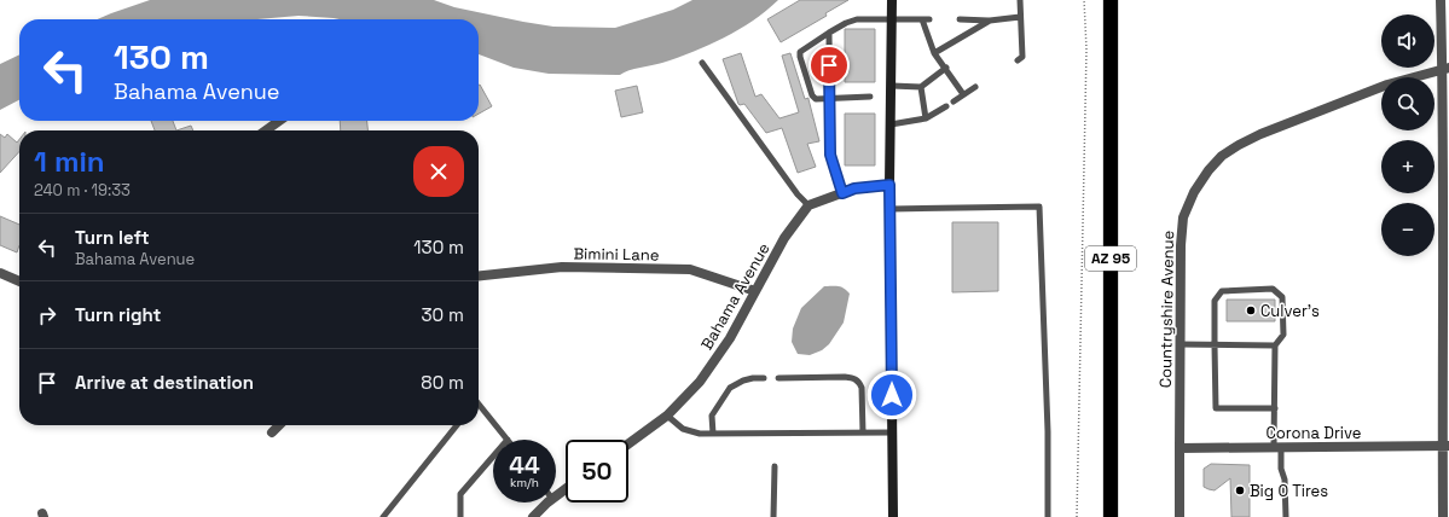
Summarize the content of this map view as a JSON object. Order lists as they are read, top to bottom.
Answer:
{
  "streets": {
    "highway": ["AZ 95"],
    "street": [
      "Bimini Lane",
      "Bahama Avenue",
      "Countryshire Avenue",
      "Corona Drive"
    ]
  },
  "crossings": [
    ["Bimini Lane", "Bahama Avenue"],
    ["Countryshire Avenue", "Corona Drive"]
  ],
  "places": ["Culver's", "Big O Tires"],
  "page": {
    "map_buttons": ["+", "−"],
    "turn": ["130 m", "Bahama Avenue"],
    "heading": ["1 min", "240 m · 19:33"],
    "list": [
      {
        "name": "Turn left",
        "note": "Bahama Avenue",
        "value": "130 m"
      },
      {
        "name": "Turn right",
        "value": "30 m"
      },
      {
        "name": "Arrive at destination",
        "value": "80 m"
      }
    ],
    "speed": "44 km/h",
    "limit": "50"
  }
}
